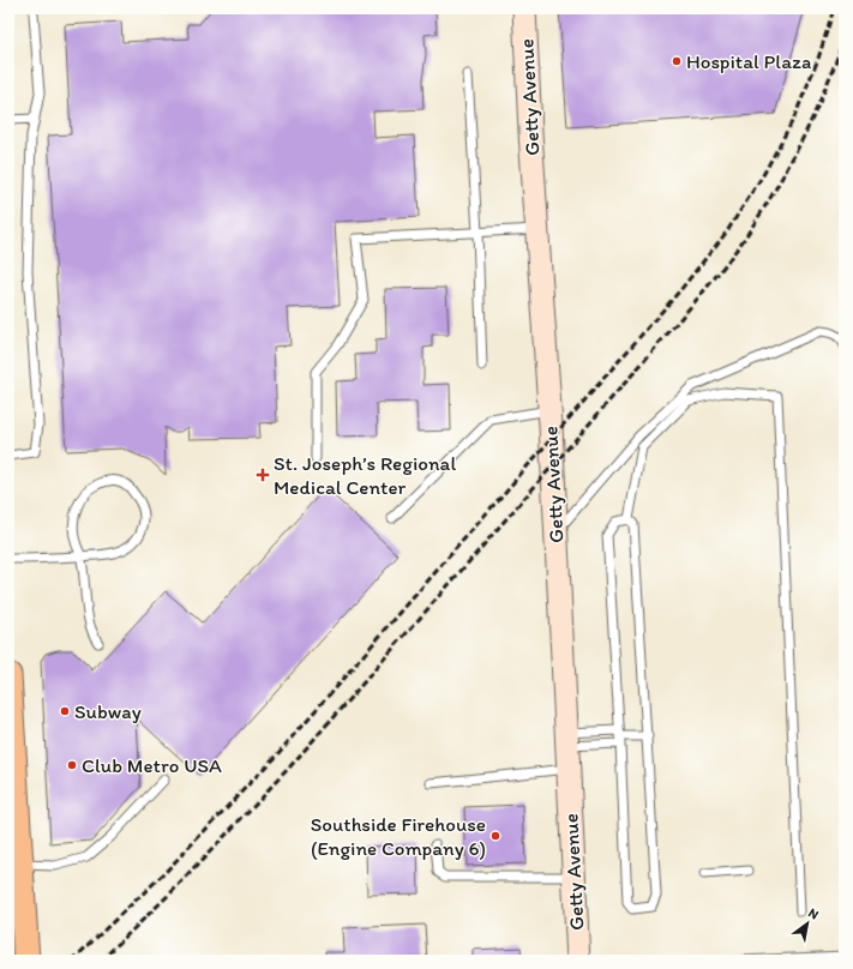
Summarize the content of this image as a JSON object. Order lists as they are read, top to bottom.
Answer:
{
  "streets": {
    "main road": ["Getty Avenue"]
  },
  "places": {
    "other": [
      "Hospital Plaza",
      "Subway",
      "Club Metro USA",
      "Southside Firehouse (Engine Company 6)"
    ],
    "health": ["St. Joseph’s Regional Medical Center"]
  },
  "north": "top right"
}
